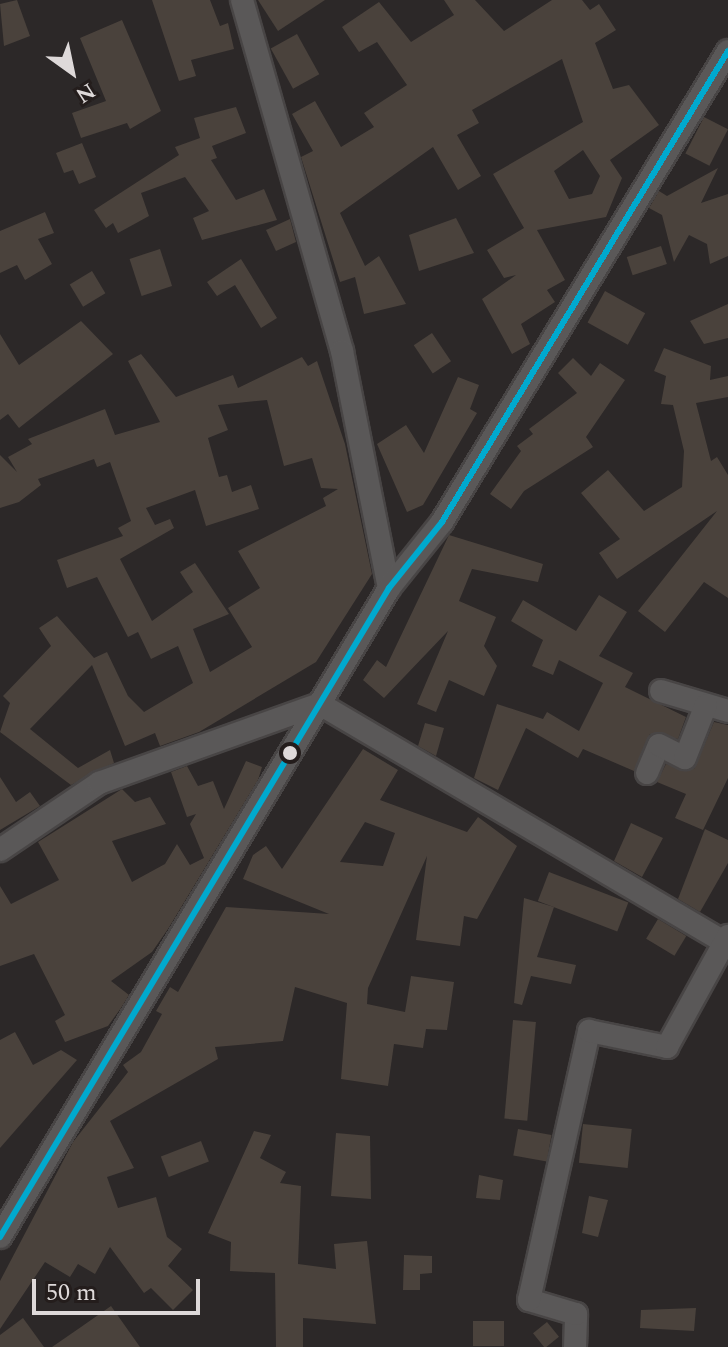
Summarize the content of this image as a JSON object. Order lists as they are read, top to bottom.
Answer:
{
  "scale_bar": "50 m",
  "north": "bottom right"
}
